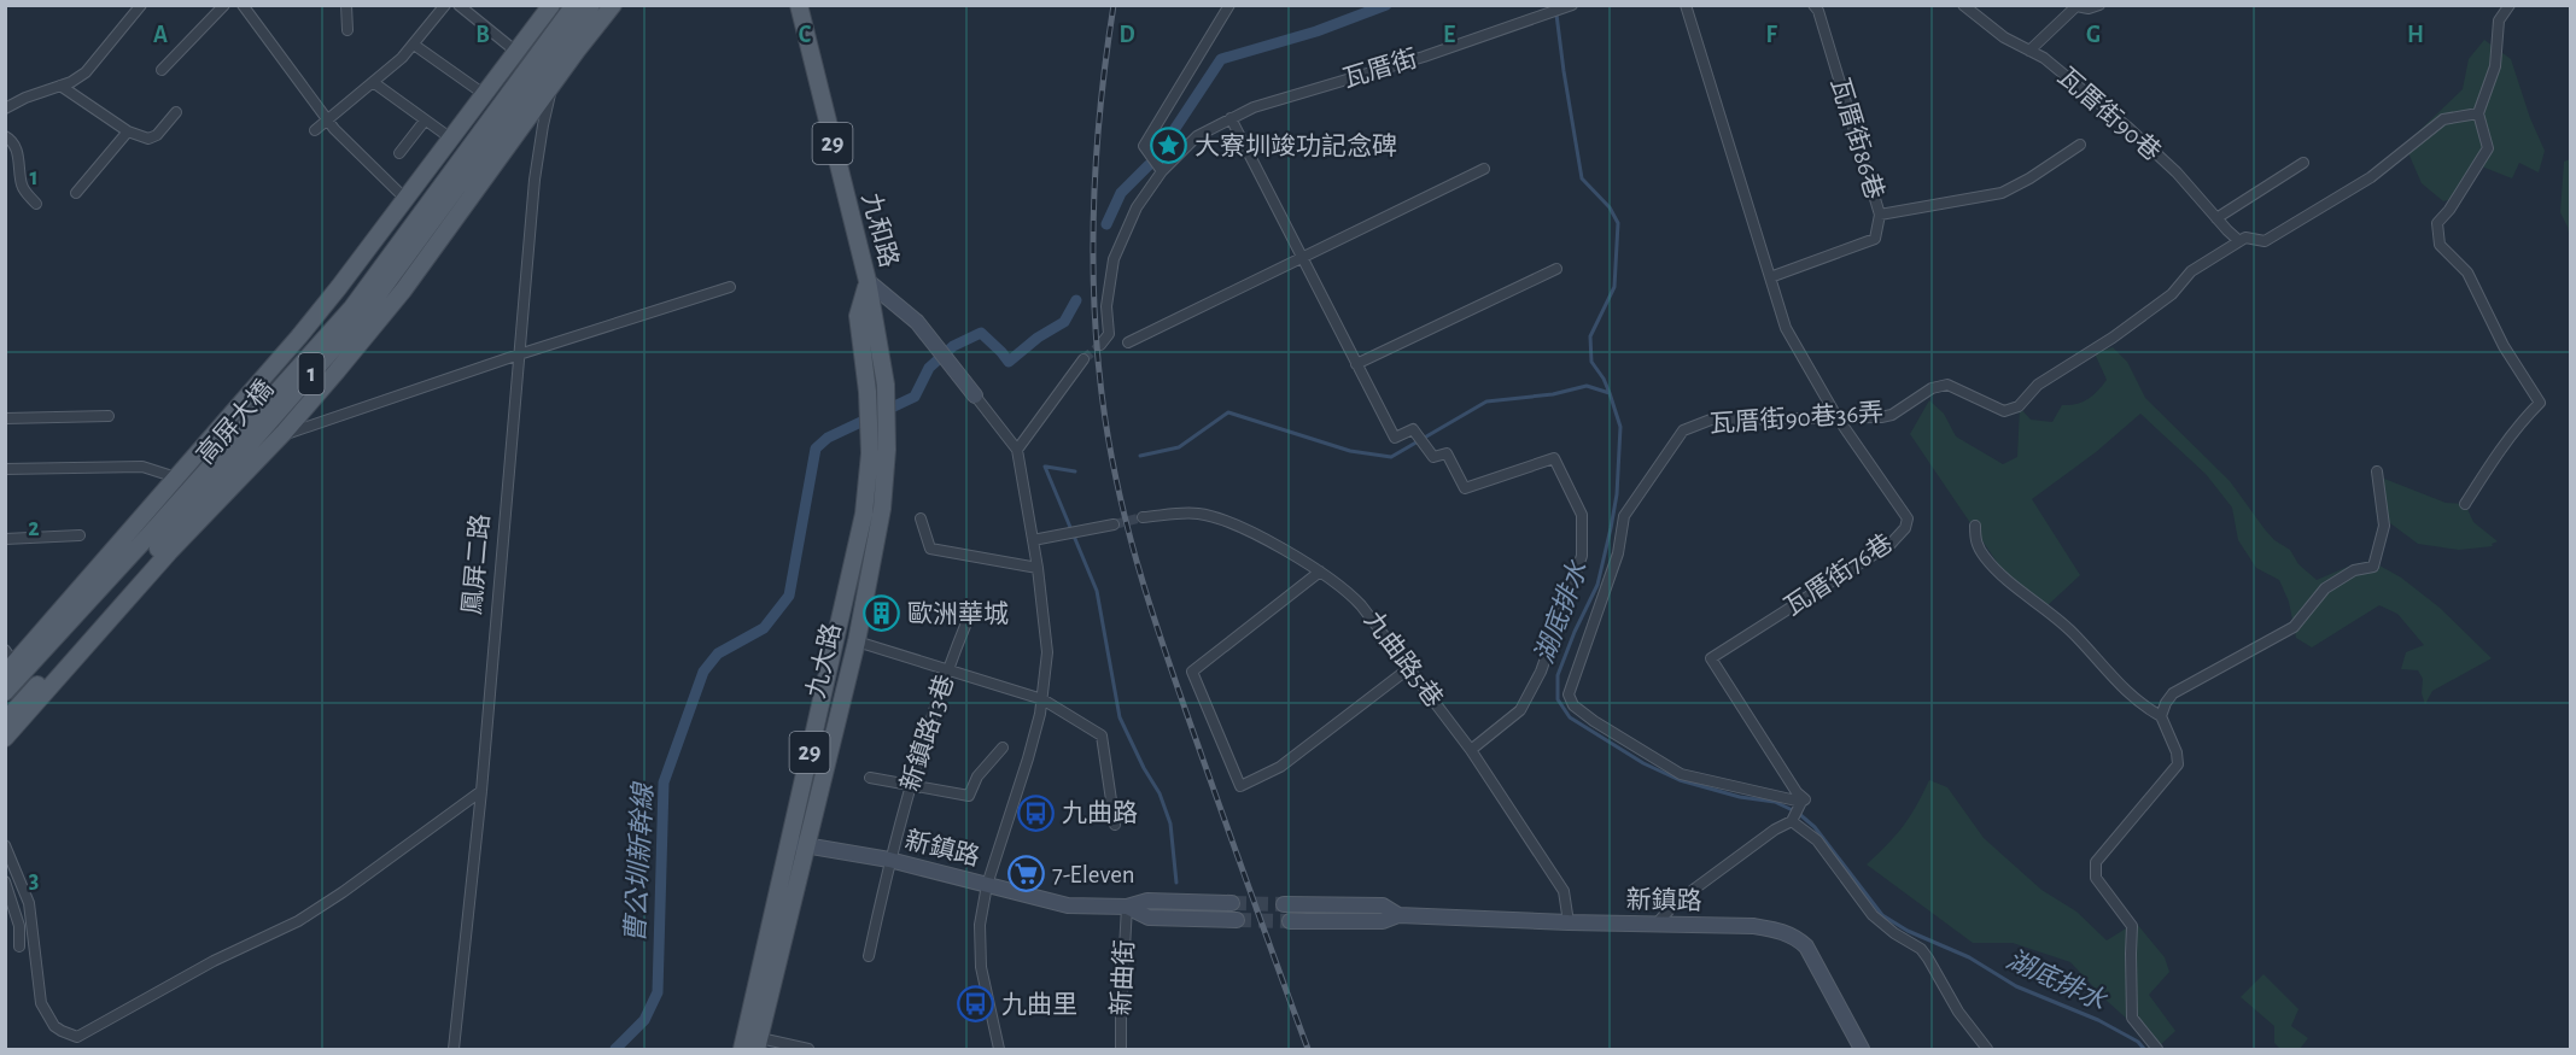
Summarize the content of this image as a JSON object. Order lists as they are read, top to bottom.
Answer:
{
  "streets": {
    "main road": [
      "29",
      "九和路",
      "1",
      "高屏大橋",
      "鳳屏二路",
      "九大路"
    ],
    "street": [
      "瓦厝街",
      "瓦厝街90巷",
      "瓦厝街86巷",
      "瓦厝街90巷36弄",
      "瓦厝街76巷",
      "九曲路5巷",
      "新鎮路13巷",
      "新鎮路",
      "新曲街"
    ]
  },
  "crossings": [
    ["瓦厝街90巷", "瓦厝街90巷36弄"],
    ["瓦厝街86巷", "瓦厝街76巷"],
    ["29", "九和路"],
    ["29", "九大路"],
    ["九和路", "九大路"],
    ["瓦厝街90巷36弄", "瓦厝街76巷"],
    ["九曲路5巷", "新鎮路"],
    ["九大路", "新鎮路"],
    ["新鎮路13巷", "新鎮路"],
    ["新鎮路", "新曲街"]
  ],
  "water": ["湖底排水", "曹公圳新幹線"],
  "places": {
    "place": ["大寮圳竣功記念碑"],
    "building": ["歐洲華城"],
    "bus stop": ["九曲路", "九曲里"],
    "supermarket": ["7-Eleven"]
  },
  "grid": {
    "columns": [
      "A",
      "B",
      "C",
      "D",
      "E",
      "F",
      "G",
      "H"
    ],
    "rows": ["1", "2", "3"]
  }
}
